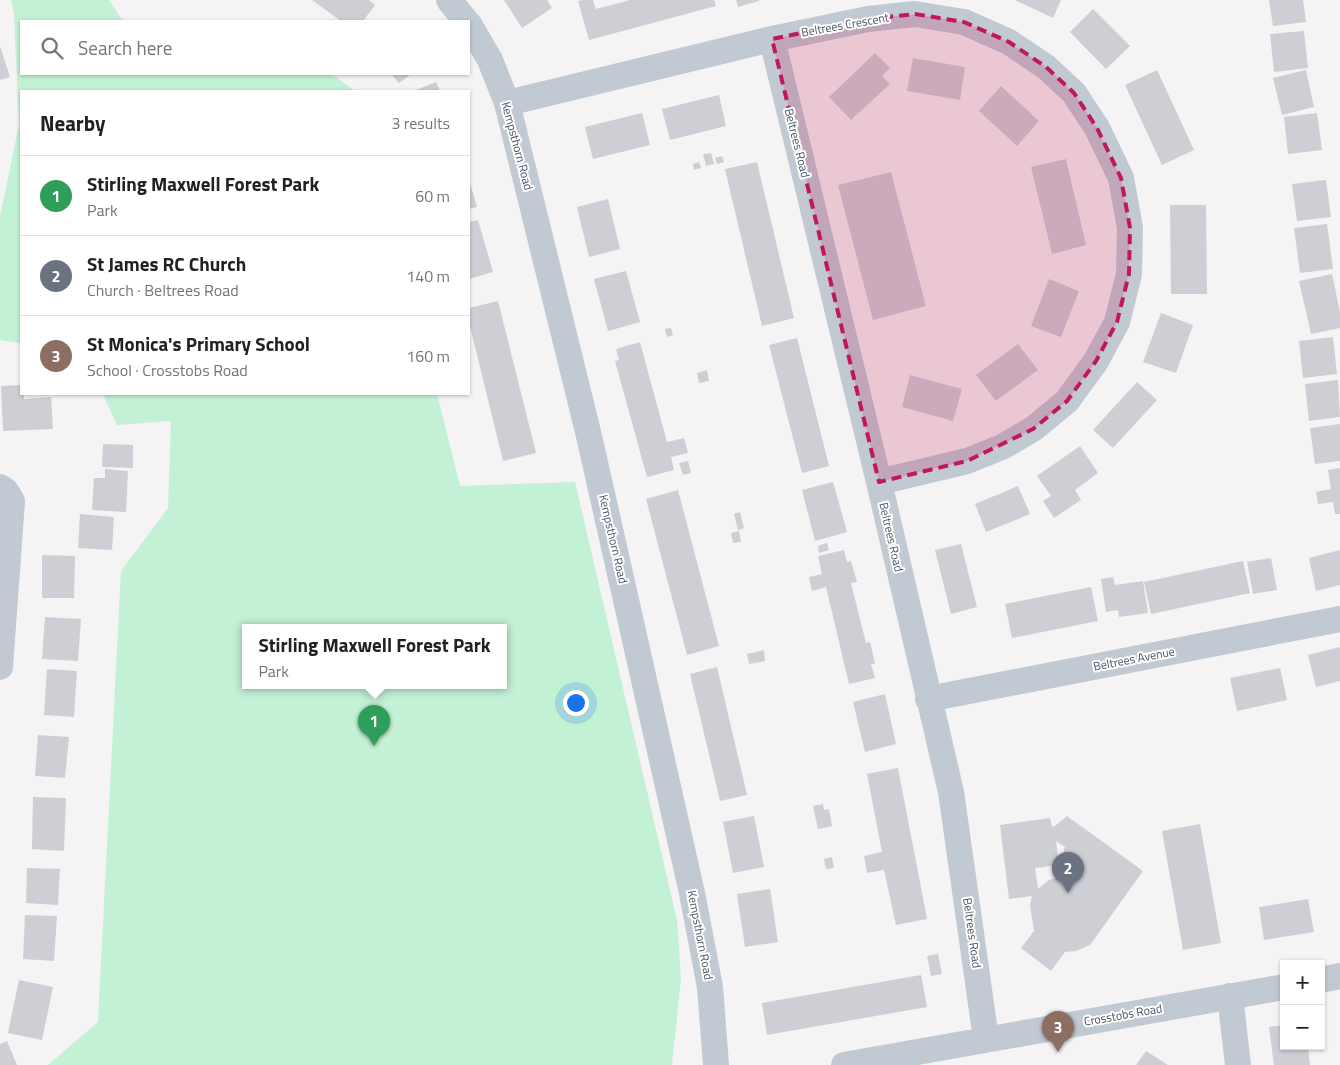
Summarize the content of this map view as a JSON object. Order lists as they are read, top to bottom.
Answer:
{
  "streets": {
    "street": [
      "Beltrees Crescent",
      "Beltrees Road",
      "Kempsthorn Road",
      "Beltrees Avenue",
      "Crosstobs Road"
    ]
  },
  "crossings": [
    ["Beltrees Crescent", "Beltrees Road"],
    ["Beltrees Crescent", "Kempsthorn Road"],
    ["Beltrees Road", "Beltrees Avenue"],
    ["Beltrees Road", "Crosstobs Road"]
  ],
  "page": {
    "search": "Search here",
    "heading": ["Nearby", "3 results"],
    "list": [
      {
        "mark": "1",
        "name": "Stirling Maxwell Forest Park",
        "note": "Park",
        "value": "60 m"
      },
      {
        "mark": "2",
        "name": "St James RC Church",
        "note": "Church · Beltrees Road",
        "value": "140 m"
      },
      {
        "mark": "3",
        "name": "St Monica's Primary School",
        "note": "School · Crosstobs Road",
        "value": "160 m"
      }
    ],
    "popup": ["Stirling Maxwell Forest Park", "Park"],
    "pins": ["1", "2", "3"],
    "map_buttons": ["+", "−"]
  }
}
